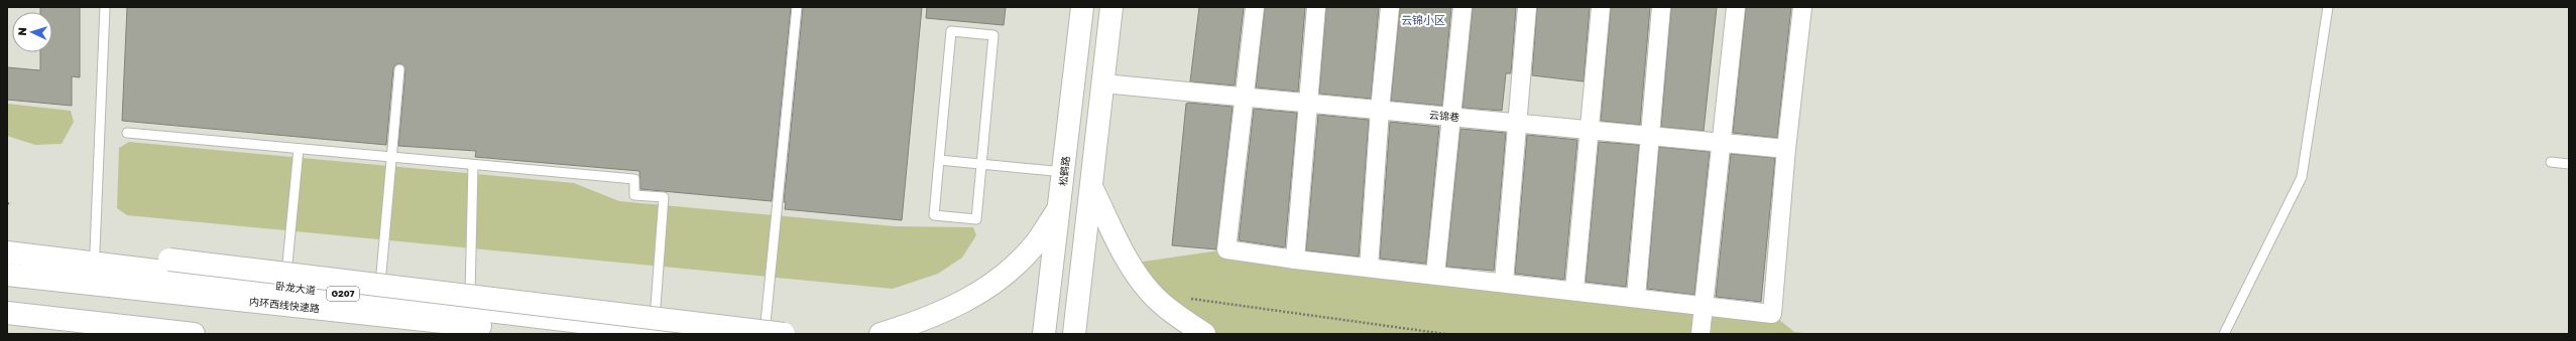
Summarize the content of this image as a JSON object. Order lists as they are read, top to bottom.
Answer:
{
  "streets": {
    "main road": [
      "松鹤路",
      "卧龙大道",
      "G207",
      "内环西线快速路"
    ],
    "street": ["云锦巷"]
  },
  "districts": ["云锦小区"],
  "north": "left"
}
